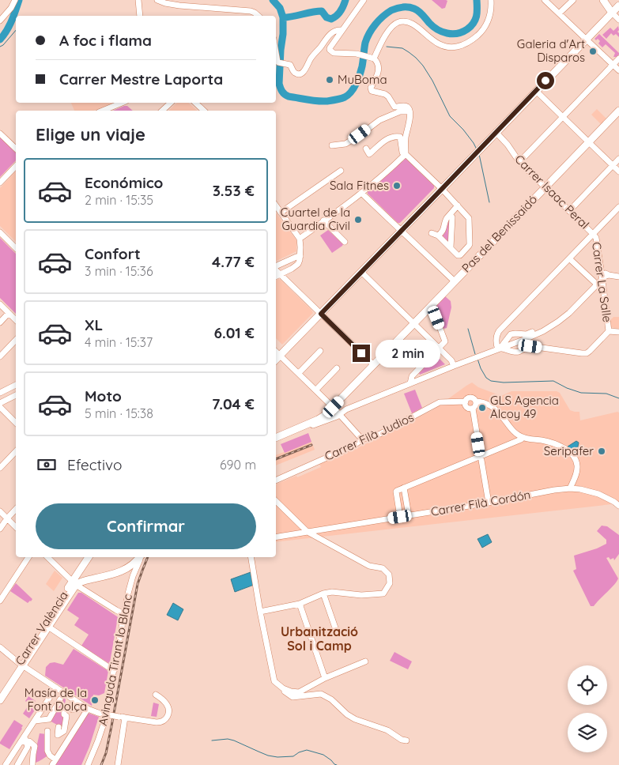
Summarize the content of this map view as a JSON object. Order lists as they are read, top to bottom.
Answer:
{
  "streets": {
    "main road": ["Pas del Benissaidó", "Carrer València"],
    "street": [
      "Carrer Isaac Peral",
      "Carrer La Salle",
      "Carrer Filà Judios",
      "Carrer Filà Cordón",
      "Avinguda Tirant lo Blanc"
    ]
  },
  "crossings": [
    ["Carrer Isaac Peral", "Pas del Benissaidó"],
    ["Carrer Isaac Peral", "Carrer La Salle"]
  ],
  "districts": ["Urbanització Sol i Camp"],
  "places": [
    "Galeria d'Art Disparos",
    "MuBoma",
    "Sala Fitnes",
    "Cuartel de la Guardia Civil",
    "GLS Agencia Alcoy 49",
    "Seripafer",
    "Masía de la Font Dolça"
  ],
  "page": {
    "banner": ["A foc i flama", "Carrer Mestre Laporta"],
    "heading": "Elige un viaje",
    "list": [
      {
        "name": "Económico",
        "note": "2 min · 15:35",
        "value": "3.53 €"
      },
      {
        "name": "Confort",
        "note": "3 min · 15:36",
        "value": "4.77 €"
      },
      {
        "name": "XL",
        "note": "4 min · 15:37",
        "value": "6.01 €"
      },
      {
        "name": "Moto",
        "note": "5 min · 15:38",
        "value": "7.04 €"
      }
    ],
    "bubble": "2 min",
    "pay": ["Efectivo", "690 m"],
    "buttons": "Confirmar"
  }
}
